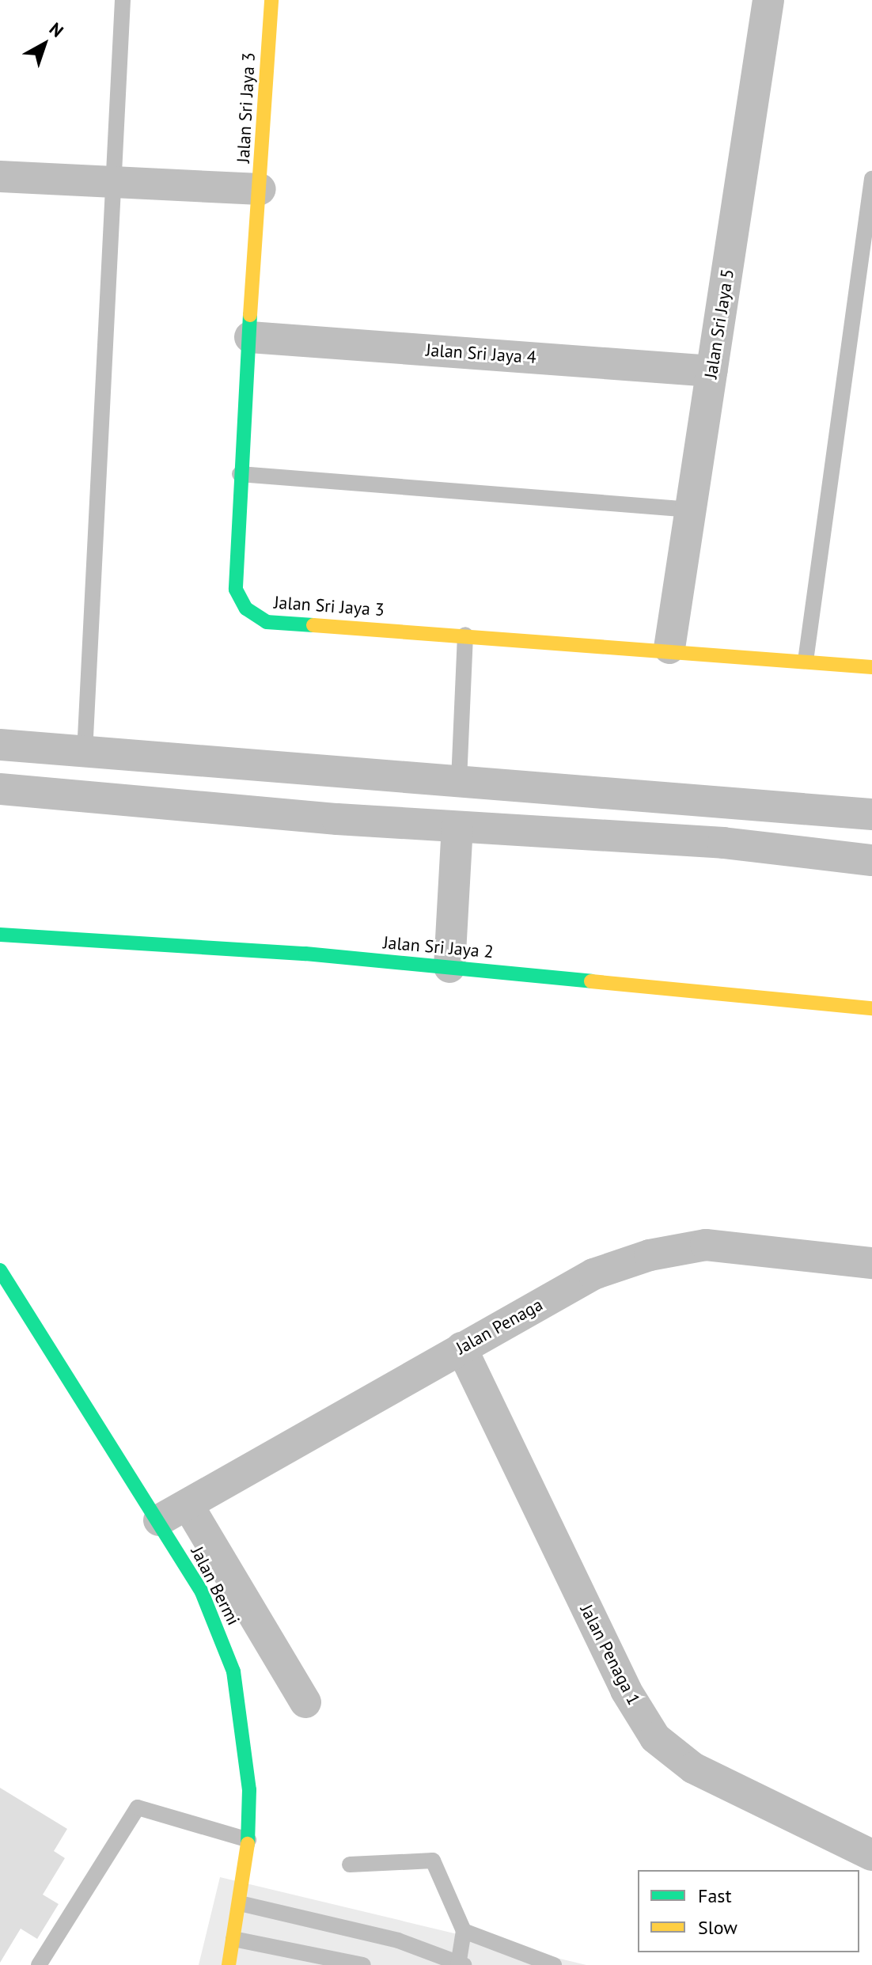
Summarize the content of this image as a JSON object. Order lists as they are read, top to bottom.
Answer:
{
  "streets": {
    "street": [
      "Jalan Sri Jaya 3",
      "Jalan Sri Jaya 5",
      "Jalan Sri Jaya 4",
      "Jalan Sri Jaya 2",
      "Jalan Penaga",
      "Jalan Bermi",
      "Jalan Penaga 1"
    ]
  },
  "crossings": [
    ["Jalan Sri Jaya 3", "Jalan Sri Jaya 5"],
    ["Jalan Sri Jaya 3", "Jalan Sri Jaya 4"],
    ["Jalan Sri Jaya 5", "Jalan Sri Jaya 4"],
    ["Jalan Penaga", "Jalan Bermi"],
    ["Jalan Penaga", "Jalan Penaga 1"]
  ],
  "legend": ["Fast", "Slow"],
  "north": "top right"
}
